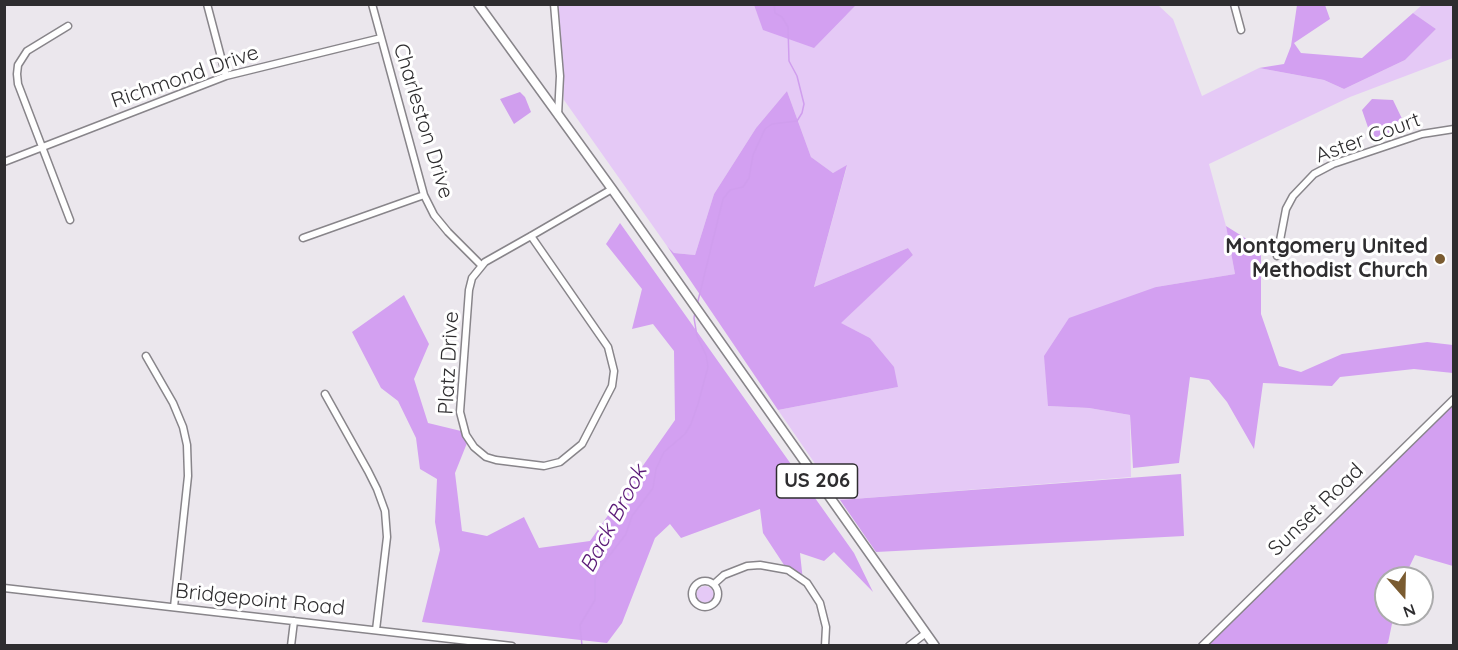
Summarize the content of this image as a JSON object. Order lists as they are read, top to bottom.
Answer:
{
  "streets": {
    "highway": ["US 206"],
    "street": [
      "Richmond Drive",
      "Charleston Drive",
      "Aster Court",
      "Platz Drive",
      "Sunset Road",
      "Bridgepoint Road"
    ]
  },
  "crossings": [
    ["Richmond Drive", "Charleston Drive"],
    ["Charleston Drive", "Platz Drive"]
  ],
  "water": ["Back Brook"],
  "places": ["Montgomery United Methodist Church"],
  "north": "bottom"
}
